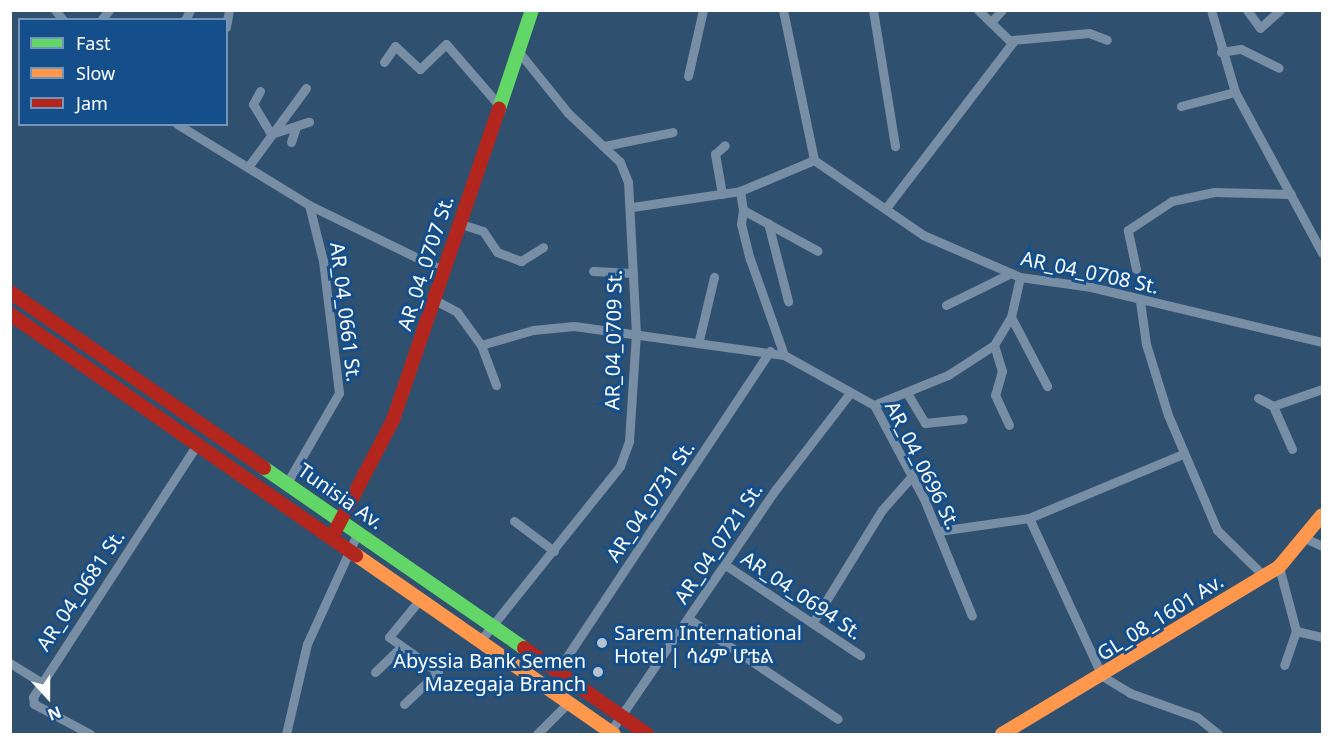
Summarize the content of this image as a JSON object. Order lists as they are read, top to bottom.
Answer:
{
  "streets": {
    "main road": ["AR_04_0707 St.", "Tunisia Av.", "GL_08_1601 Av."],
    "street": [
      "AR_04_0708 St.",
      "AR_04_0661 St.",
      "AR_04_0709 St.",
      "AR_04_0696 St.",
      "AR_04_0731 St.",
      "AR_04_0721 St.",
      "AR_04_0681 St.",
      "AR_04_0694 St."
    ]
  },
  "crossings": [
    ["AR_04_0707 St.", "AR_04_0709 St."],
    ["AR_04_0707 St.", "Tunisia Av."],
    ["AR_04_0661 St.", "Tunisia Av."],
    ["AR_04_0709 St.", "AR_04_0696 St."],
    ["AR_04_0709 St.", "Tunisia Av."],
    ["AR_04_0696 St.", "AR_04_0731 St."],
    ["AR_04_0696 St.", "AR_04_0721 St."],
    ["Tunisia Av.", "AR_04_0731 St."],
    ["Tunisia Av.", "AR_04_0721 St."],
    ["Tunisia Av.", "AR_04_0681 St."],
    ["AR_04_0721 St.", "AR_04_0694 St."]
  ],
  "places": ["Sarem International Hotel | ሳሬም ሆቴል", "Abyssia Bank Semen Mazegaja Branch"],
  "legend": ["Fast", "Slow", "Jam"],
  "north": "bottom"
}
